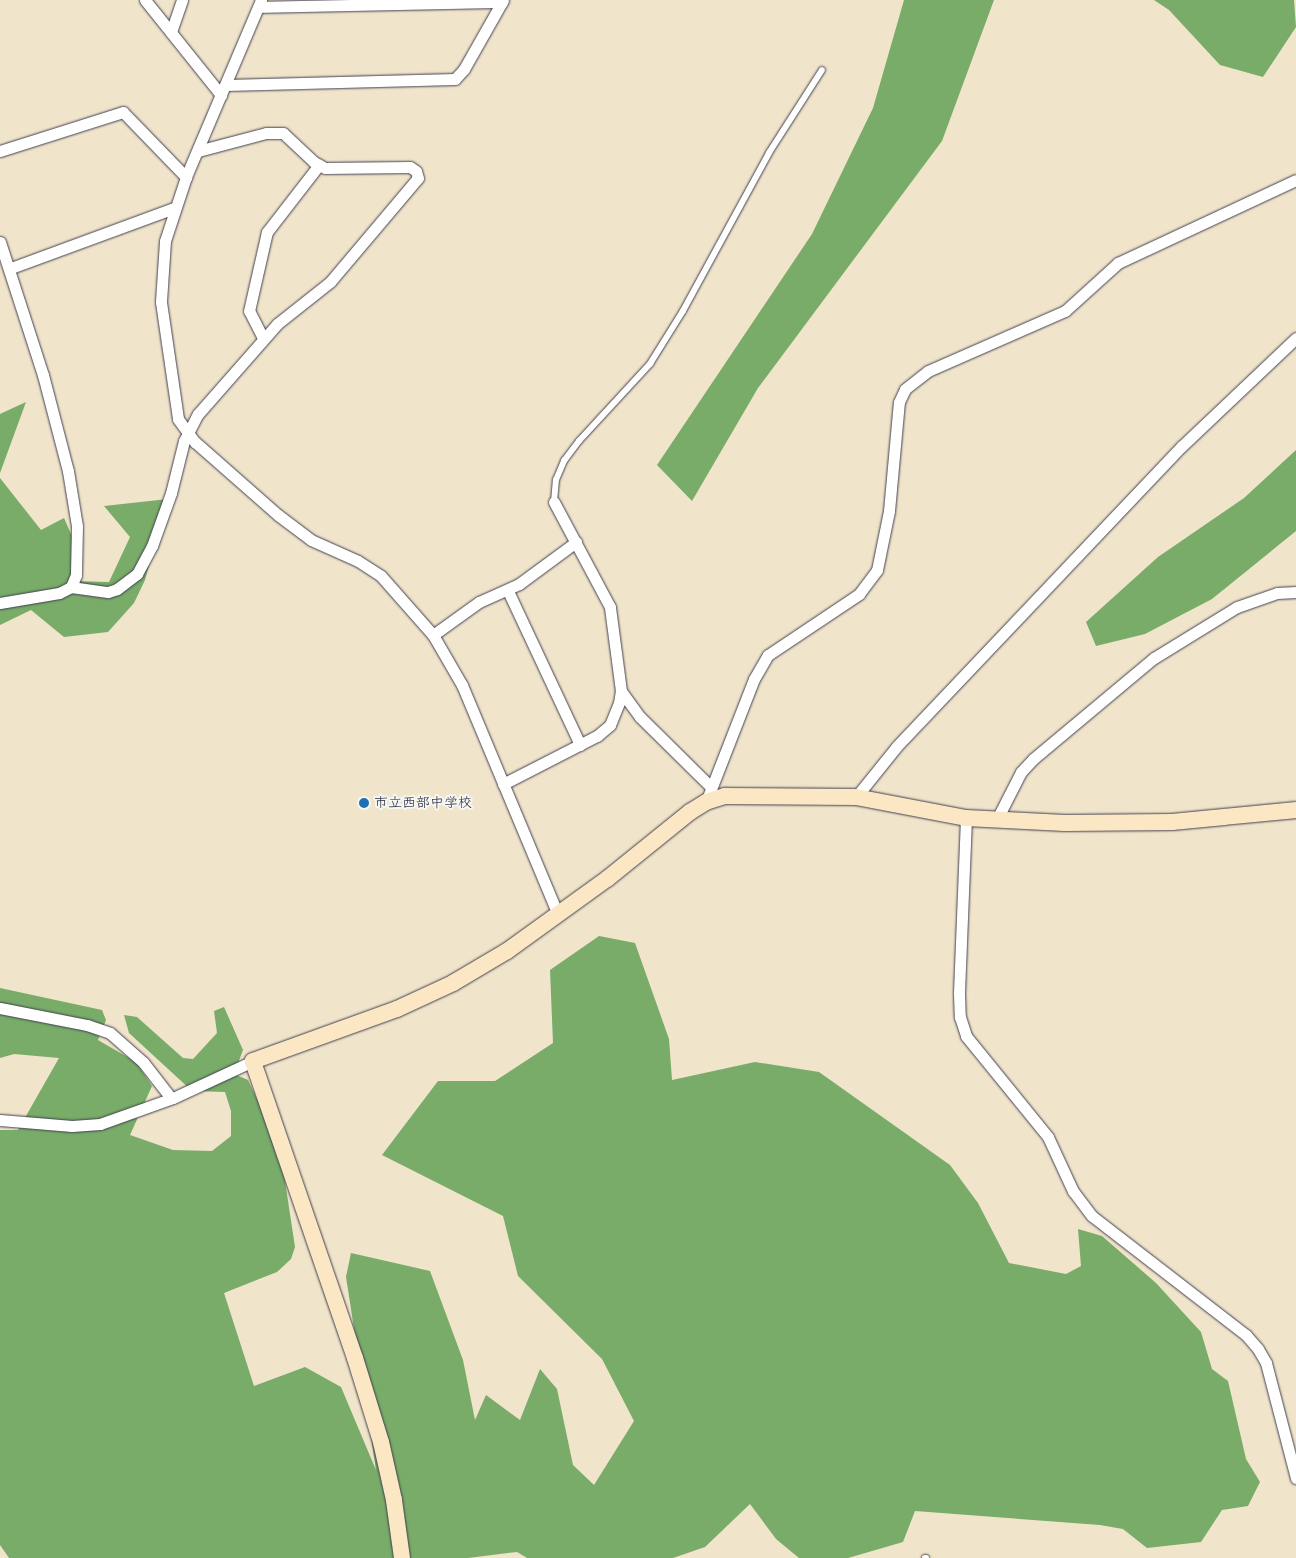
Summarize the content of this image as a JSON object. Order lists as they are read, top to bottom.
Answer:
{
  "places": ["市立西部中学校"]
}
